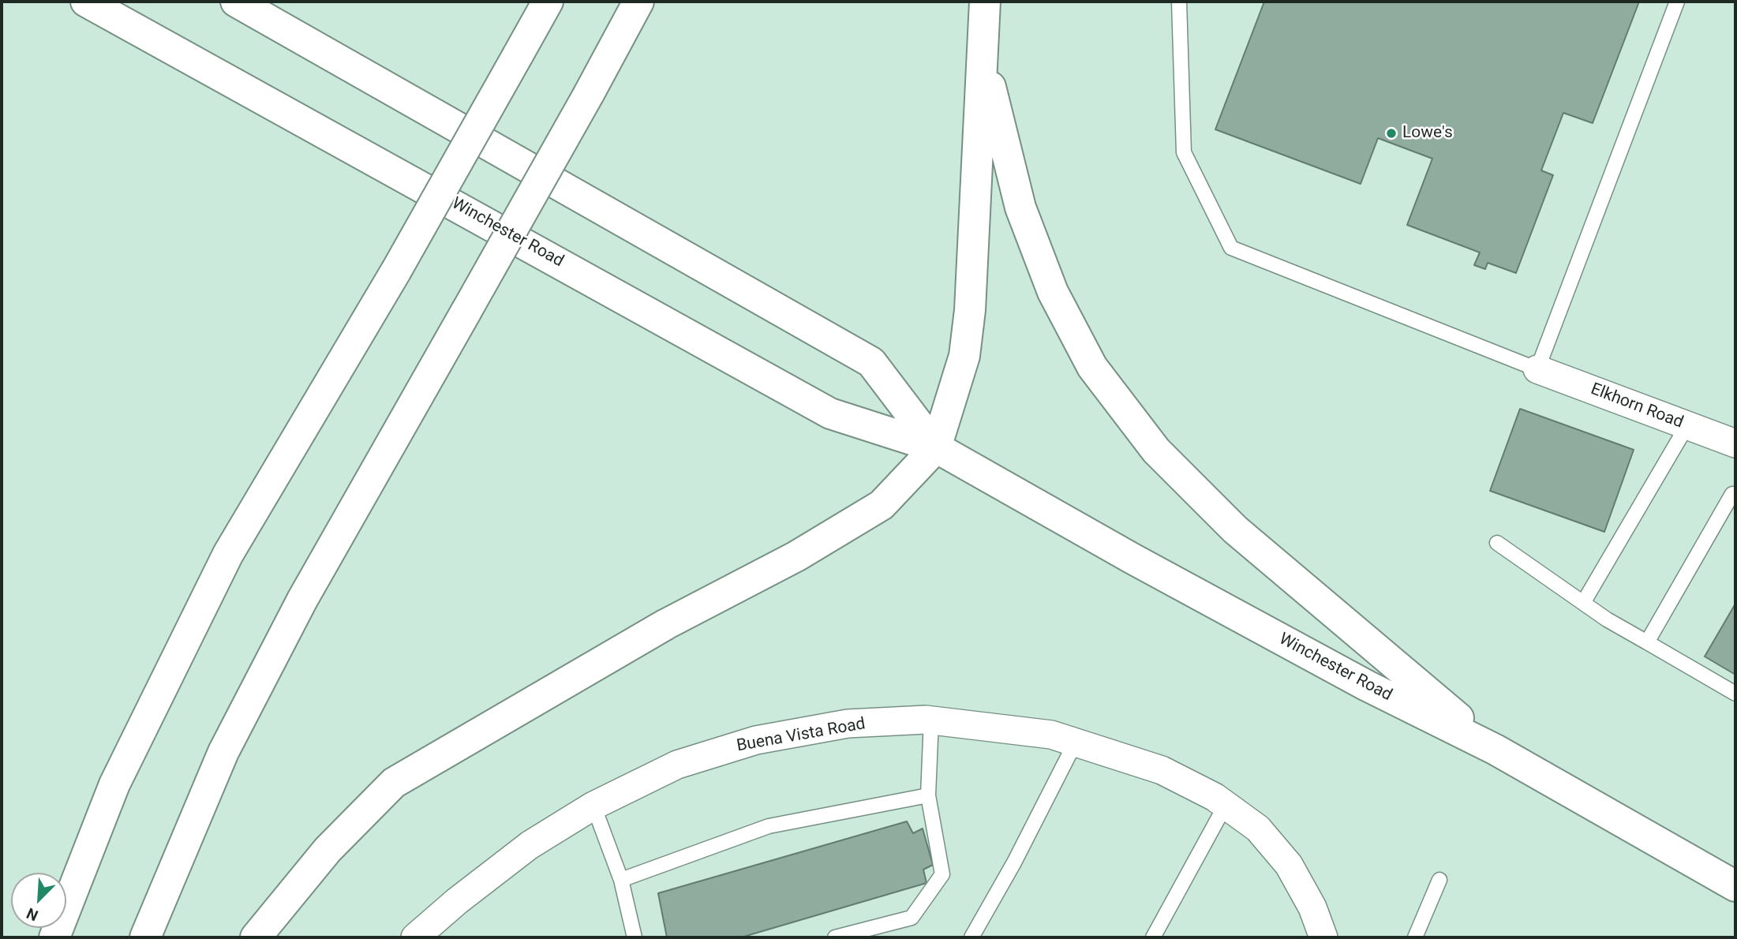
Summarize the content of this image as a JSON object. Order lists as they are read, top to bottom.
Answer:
{
  "streets": {
    "highway": ["Winchester Road"],
    "street": ["Elkhorn Road", "Buena Vista Road"]
  },
  "places": ["Lowe's"],
  "north": "bottom left"
}
